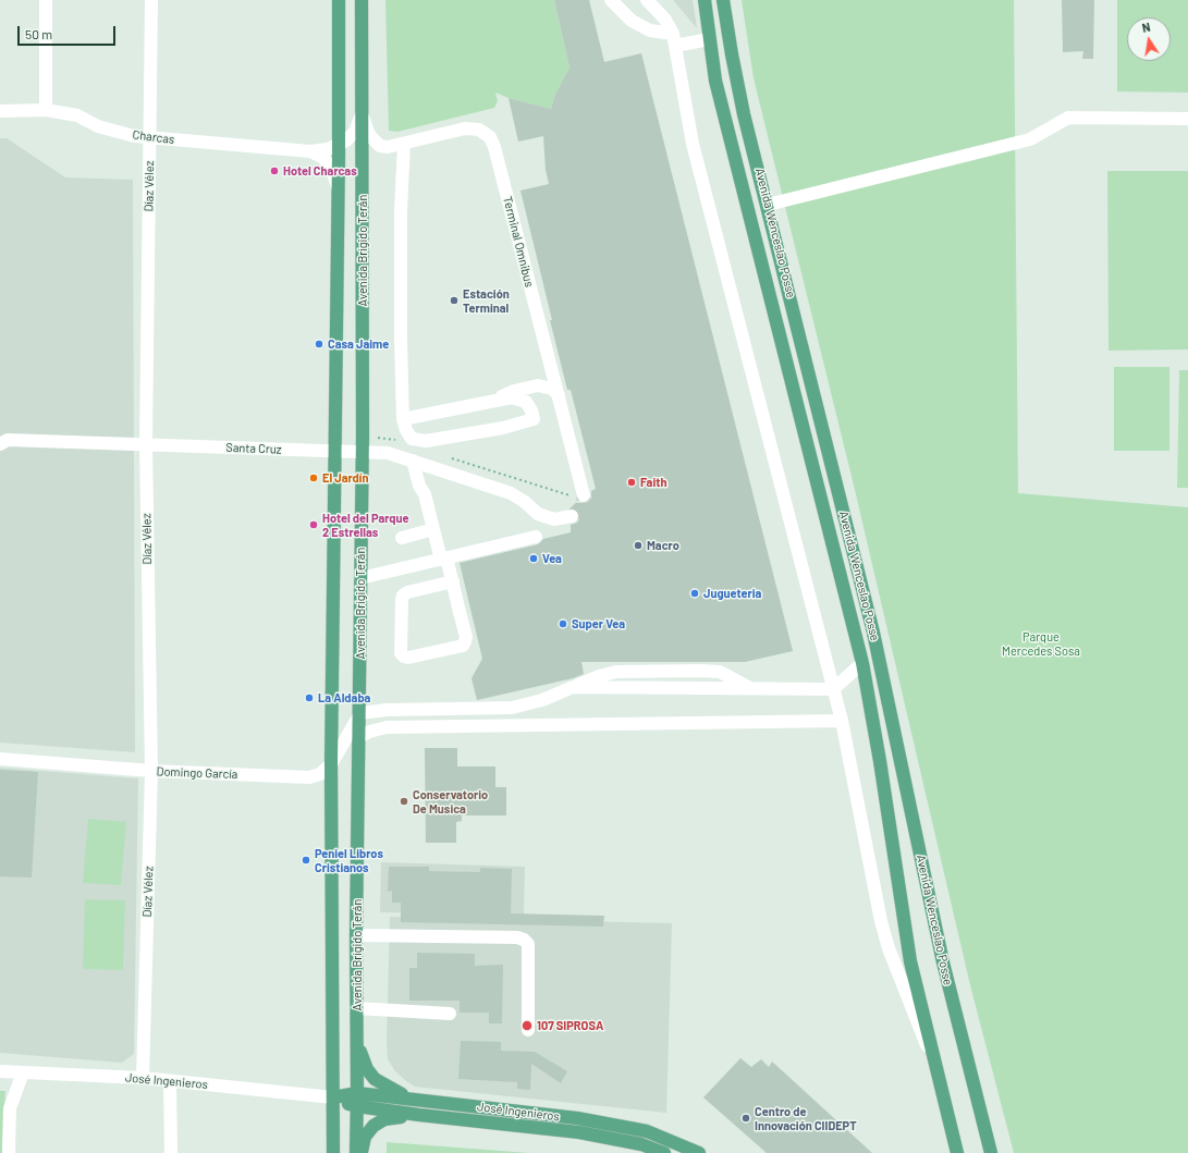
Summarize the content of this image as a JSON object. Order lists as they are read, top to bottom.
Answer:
{
  "streets": {
    "main road": ["Avenida Wenceslao Posse", "Avenida Brígido Terán", "José Ingenieros"],
    "street": [
      "Charcas",
      "Díaz Vélez",
      "Terminal Omnibus",
      "Santa Cruz",
      "Domingo García"
    ]
  },
  "crossings": [
    ["Charcas", "Díaz Vélez"],
    ["Charcas", "Terminal Omnibus"],
    ["Charcas", "Avenida Brígido Terán"],
    ["Díaz Vélez", "Santa Cruz"],
    ["Díaz Vélez", "Domingo García"],
    ["Díaz Vélez", "José Ingenieros"],
    ["Terminal Omnibus", "Avenida Brígido Terán"],
    ["Avenida Brígido Terán", "Santa Cruz"],
    ["Avenida Brígido Terán", "Domingo García"],
    ["Avenida Brígido Terán", "José Ingenieros"]
  ],
  "parks": ["Parque Mercedes Sosa"],
  "places": [
    "Hotel Charcas",
    "Estación Terminal",
    "Casa Jaime",
    "El Jardín",
    "Faith",
    "Hotel del Parque 2 Estrellas",
    "Macro",
    "Vea",
    "Jugueteria",
    "Super Vea",
    "La Aldaba",
    "Conservatorio De Musica",
    "Peniel Libros Cristianos",
    "107 SIPROSA",
    "Centro de Innovación CIIDEPT"
  ],
  "scale_bar": "50 m",
  "north": "top"
}
